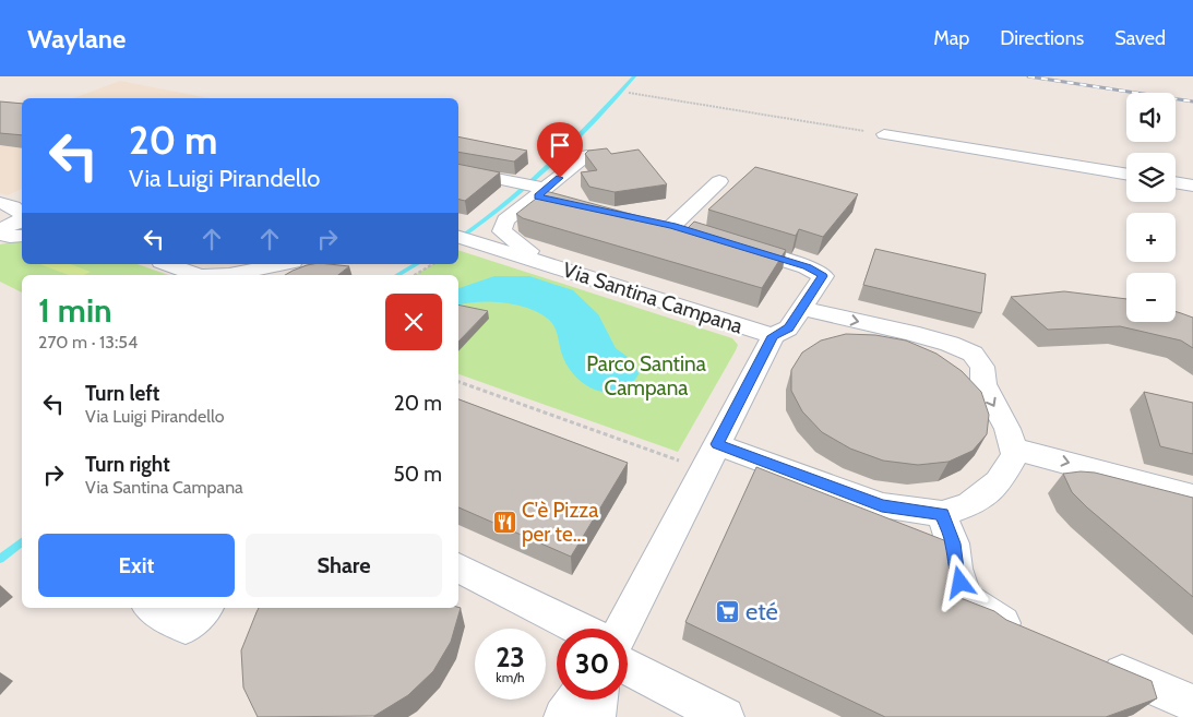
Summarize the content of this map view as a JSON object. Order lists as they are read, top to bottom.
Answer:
{
  "streets": {
    "street": ["Via Santina Campana"]
  },
  "parks": ["Parco Santina Campana"],
  "places": {
    "restaurant": ["C'è Pizza per te..."],
    "supermarket": ["eté"]
  },
  "page": {
    "header": "Waylane",
    "nav": ["Map", "Directions", "Saved"],
    "map_buttons": ["+", "−"],
    "turn": ["20 m", "Via Luigi Pirandello"],
    "heading": ["1 min", "270 m · 13:54"],
    "list": [
      {
        "name": "Turn left",
        "note": "Via Luigi Pirandello",
        "value": "20 m"
      },
      {
        "name": "Turn right",
        "note": "Via Santina Campana",
        "value": "50 m"
      }
    ],
    "buttons": ["Exit", "Share"],
    "speed": "23 km/h",
    "limit": "30"
  }
}
